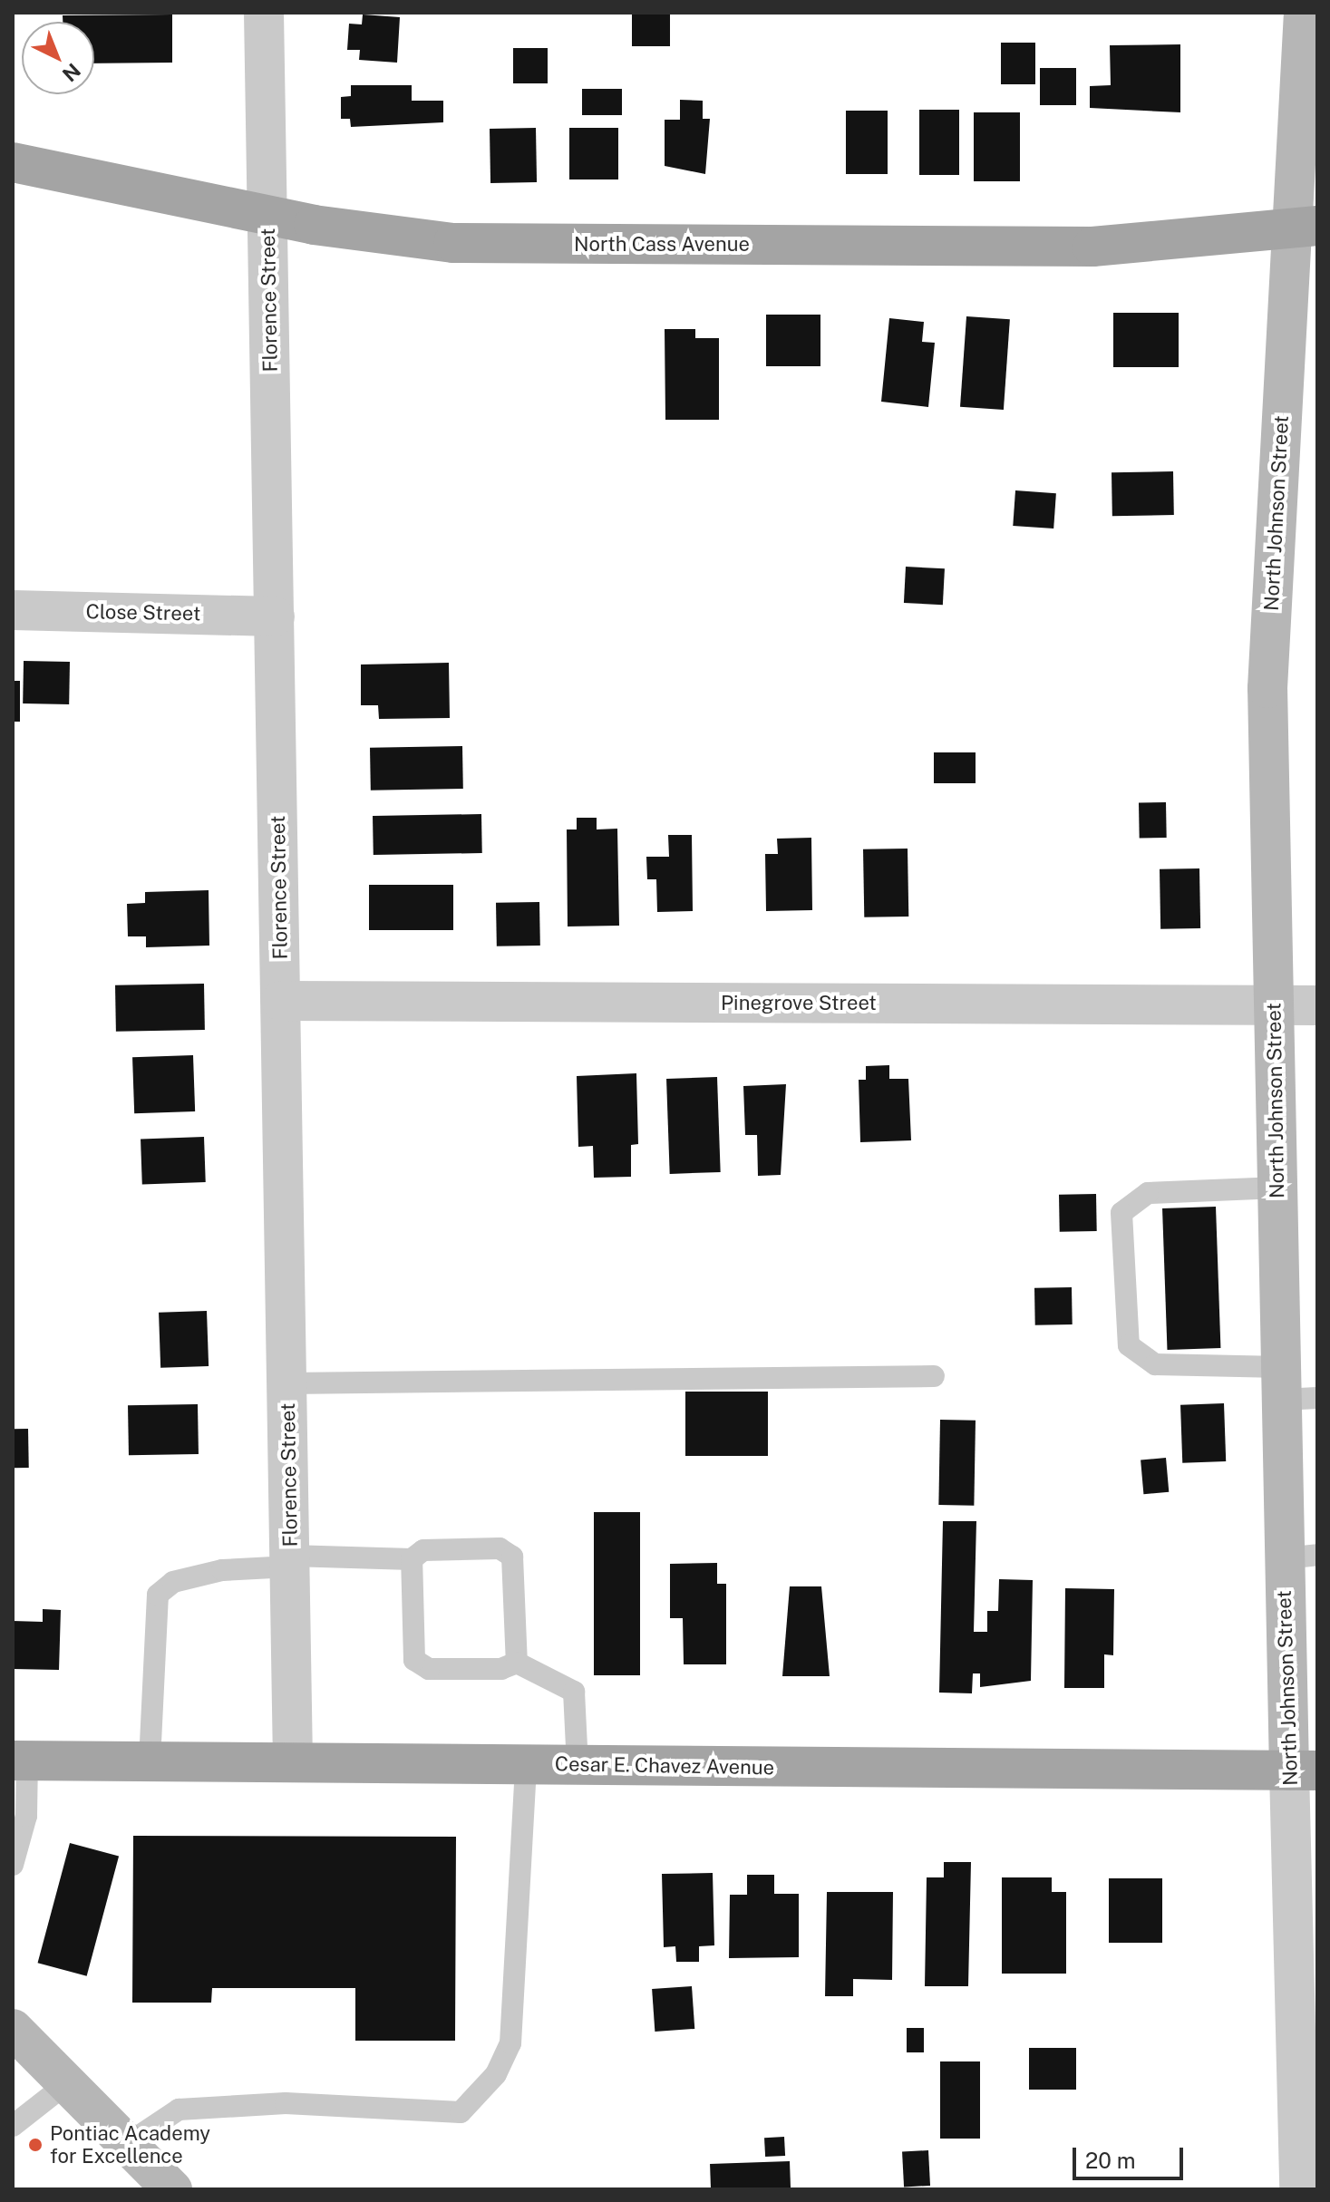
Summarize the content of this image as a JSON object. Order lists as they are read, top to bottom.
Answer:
{
  "streets": {
    "main road": ["North Cass Avenue", "Cesar E. Chavez Avenue"],
    "street": [
      "Florence Street",
      "North Johnson Street",
      "Close Street",
      "Pinegrove Street"
    ]
  },
  "crossings": [
    ["North Cass Avenue", "Florence Street"],
    ["North Cass Avenue", "North Johnson Street"],
    ["Florence Street", "Close Street"],
    ["Florence Street", "Pinegrove Street"],
    ["Florence Street", "Cesar E. Chavez Avenue"],
    ["North Johnson Street", "Pinegrove Street"],
    ["North Johnson Street", "Cesar E. Chavez Avenue"]
  ],
  "places": ["Pontiac Academy for Excellence"],
  "scale_bar": "20 m",
  "north": "bottom right"
}
